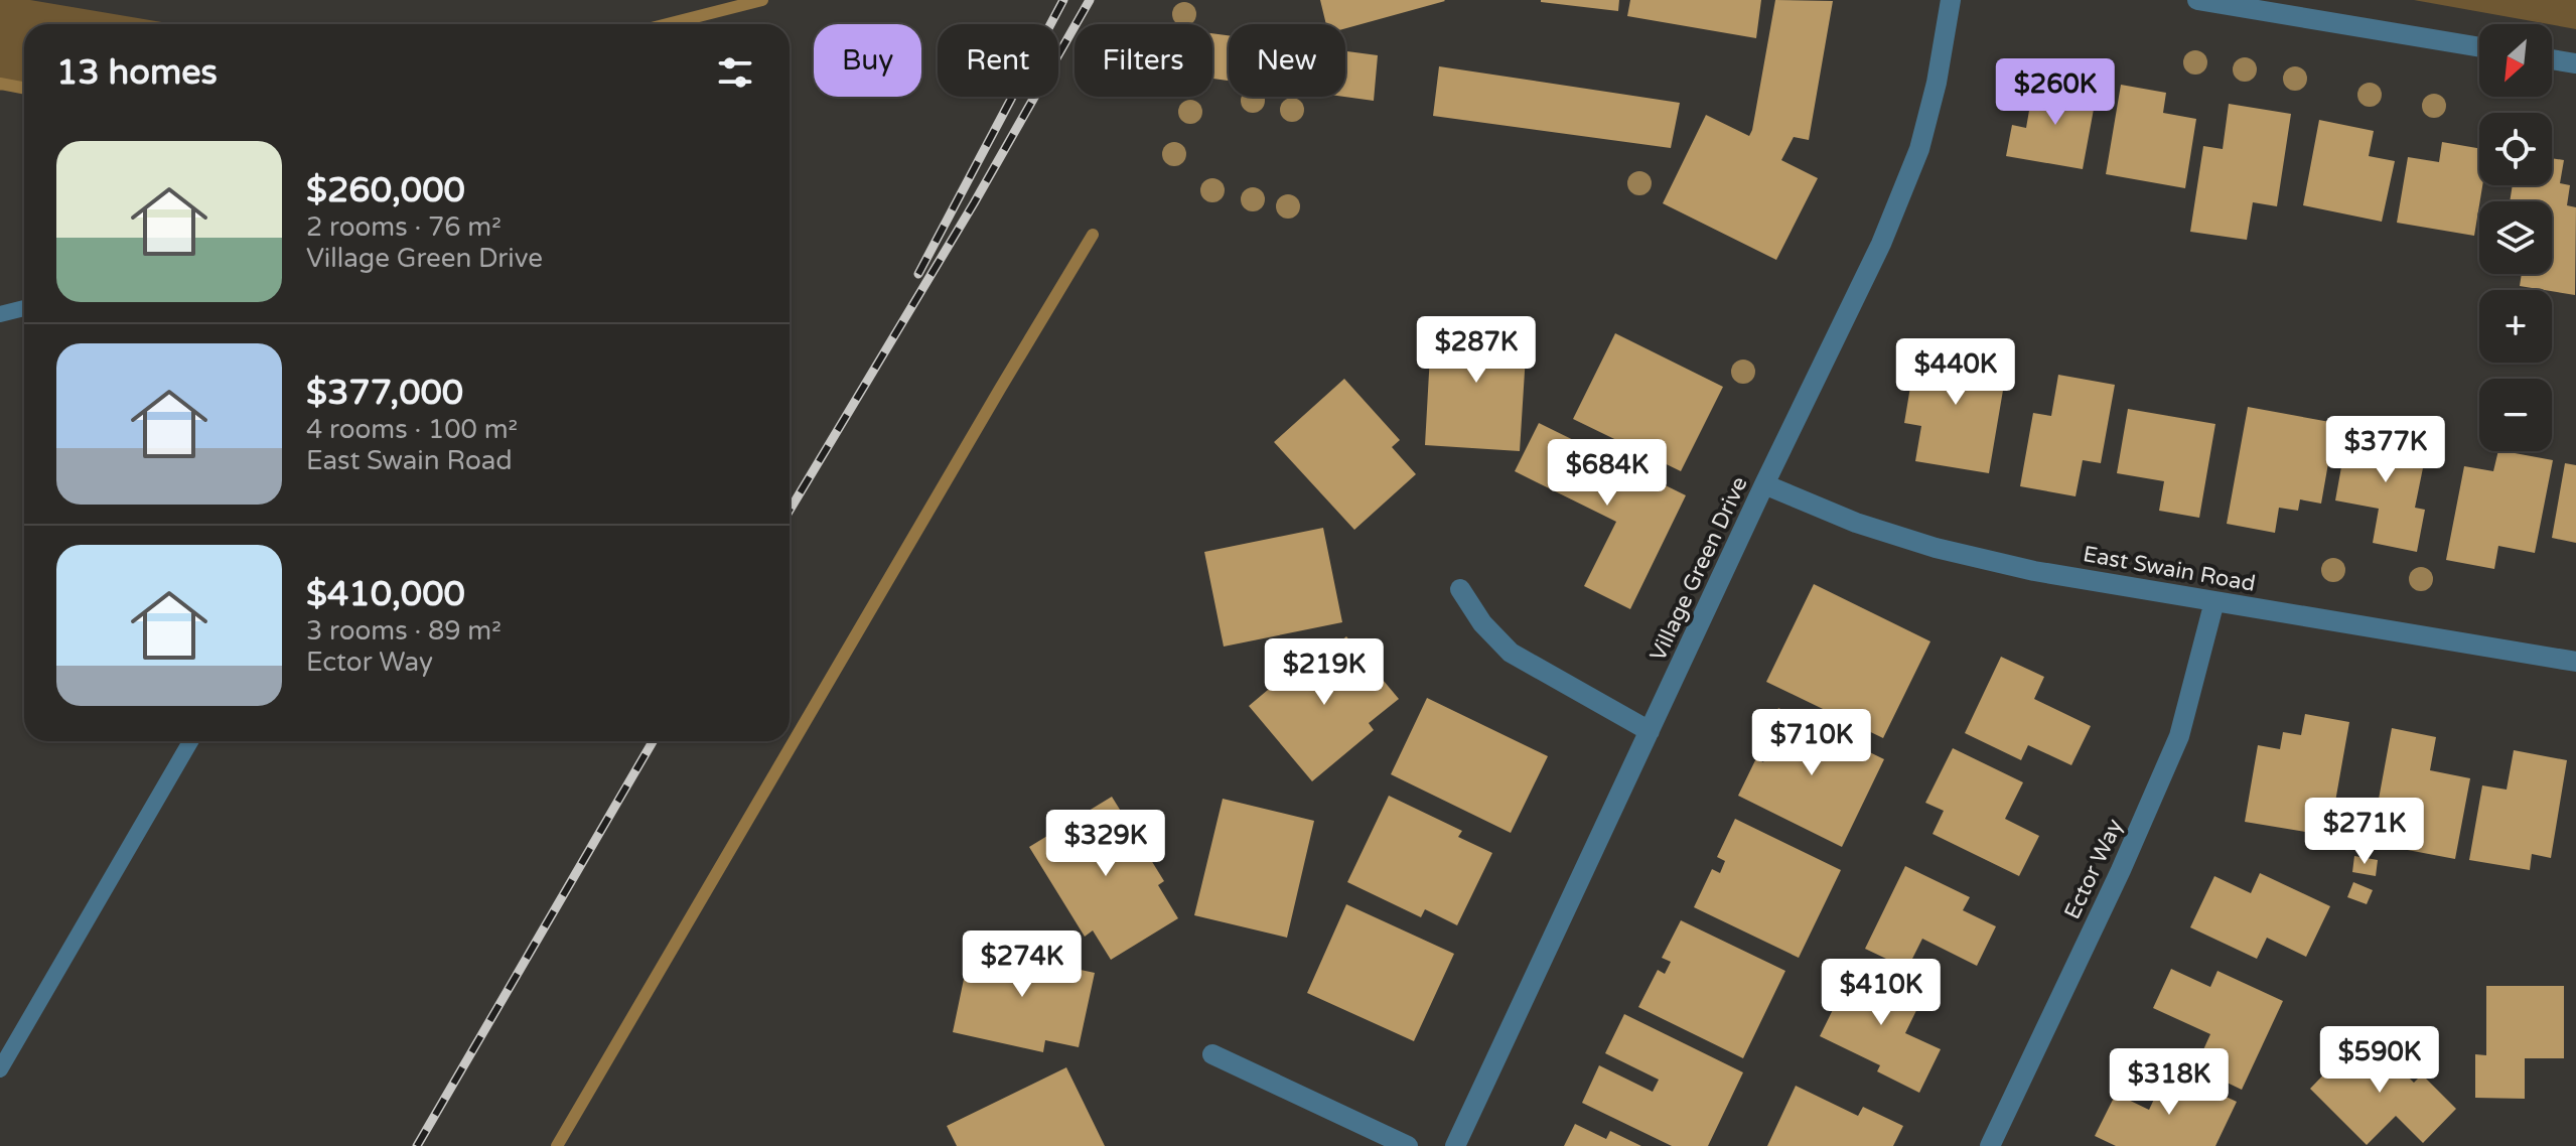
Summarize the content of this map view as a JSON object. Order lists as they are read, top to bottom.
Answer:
{
  "streets": {
    "street": ["Village Green Drive", "East Swain Road", "Ector Way"]
  },
  "crossings": [
    ["Village Green Drive", "East Swain Road"],
    ["East Swain Road", "Ector Way"]
  ],
  "north": "bottom left",
  "page": {
    "map_buttons": ["+", "−"],
    "chip": [
      "Buy",
      "Rent",
      "Filters",
      "New"
    ],
    "heading": "13 homes",
    "price": [
      "$260K",
      "$287K",
      "$440K",
      "$377K",
      "$684K",
      "$219K",
      "$710K",
      "$271K",
      "$329K",
      "$274K",
      "$410K",
      "$590K",
      "$318K"
    ],
    "list": [
      {
        "name": "$260,000",
        "note": "2 rooms · 76 m² · Village Green Drive"
      },
      {
        "name": "$377,000",
        "note": "4 rooms · 100 m² · East Swain Road"
      },
      {
        "name": "$410,000",
        "note": "3 rooms · 89 m² · Ector Way"
      }
    ]
  }
}
